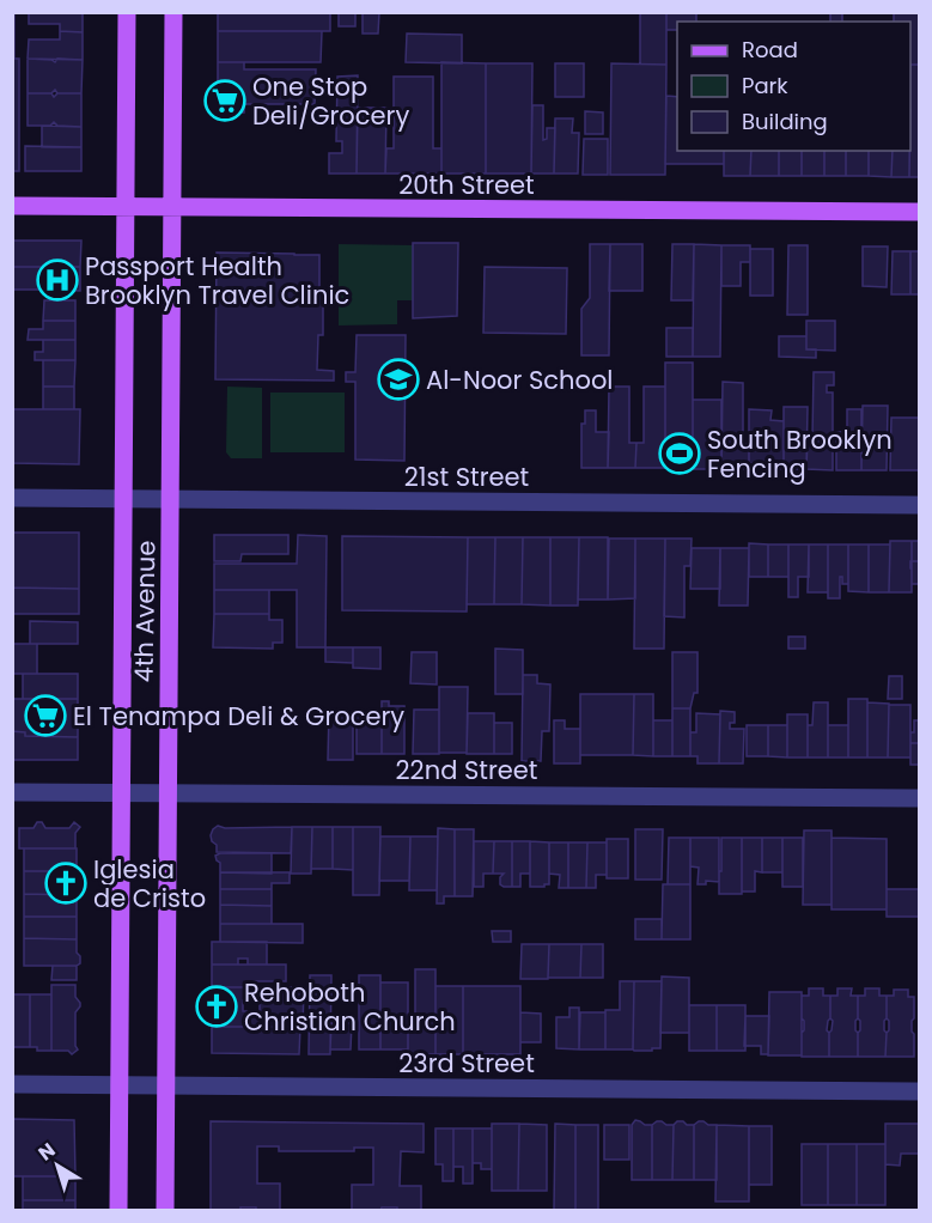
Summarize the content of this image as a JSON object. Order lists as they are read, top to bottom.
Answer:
{
  "streets": {
    "main road": ["20th Street", "4th Avenue"],
    "street": ["21st Street", "22nd Street", "23rd Street"]
  },
  "crossings": [
    ["20th Street", "4th Avenue"],
    ["21st Street", "4th Avenue"],
    ["4th Avenue", "22nd Street"],
    ["4th Avenue", "23rd Street"]
  ],
  "places": {
    "supermarket": ["One Stop Deli/Grocery", "El Tenampa Deli & Grocery"],
    "hospital": ["Passport Health Brooklyn Travel Clinic"],
    "school or university": ["Al-Noor School"],
    "sports": ["South Brooklyn Fencing"],
    "church": ["Iglesia de Cristo", "Rehoboth Christian Church"]
  },
  "legend": ["Road", "Park", "Building"],
  "north": "top left"
}
